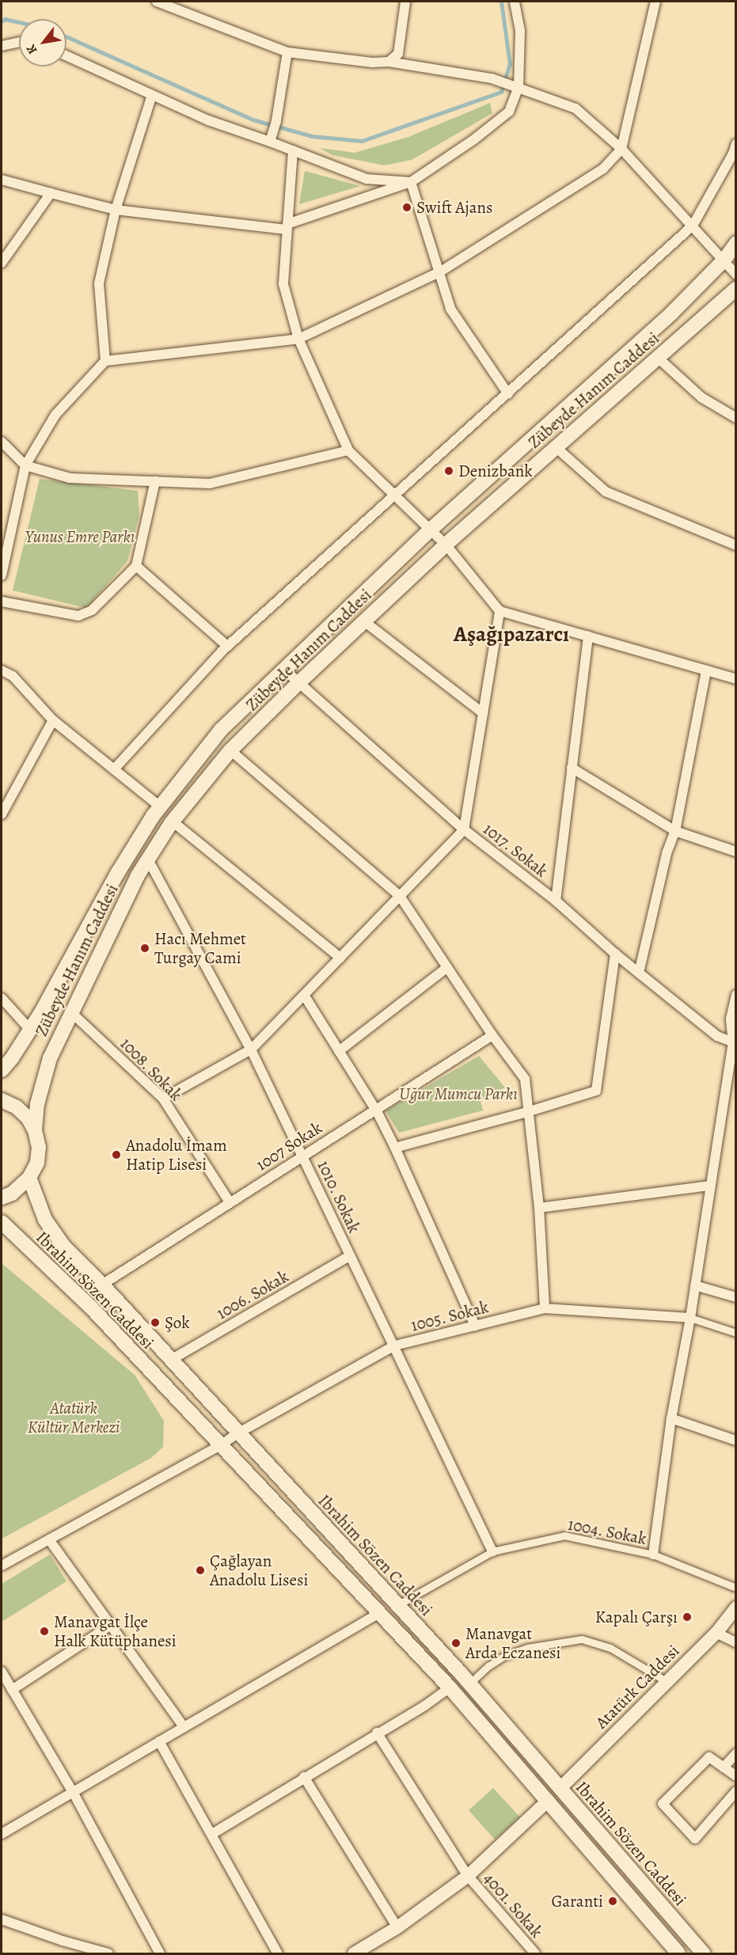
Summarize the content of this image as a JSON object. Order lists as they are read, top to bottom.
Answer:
{
  "streets": {
    "main road": ["Zübeyde Hanım Caddesi", "Ibrahim Sözen Caddesi"],
    "street": [
      "1017. Sokak",
      "1008. Sokak",
      "1007 Sokak",
      "1010. Sokak",
      "1006. Sokak",
      "1005. Sokak",
      "1004. Sokak",
      "Atatürk Caddesi",
      "4001. Sokak"
    ]
  },
  "crossings": [
    ["Zübeyde Hanım Caddesi", "1017. Sokak"],
    ["Zübeyde Hanım Caddesi", "1008. Sokak"],
    ["Zübeyde Hanım Caddesi", "1010. Sokak"],
    ["Zübeyde Hanım Caddesi", "Ibrahim Sözen Caddesi"],
    ["1008. Sokak", "1007 Sokak"],
    ["1007 Sokak", "1010. Sokak"],
    ["1007 Sokak", "Ibrahim Sözen Caddesi"],
    ["1010. Sokak", "1006. Sokak"],
    ["1010. Sokak", "1005. Sokak"],
    ["1010. Sokak", "1004. Sokak"],
    ["Ibrahim Sözen Caddesi", "1006. Sokak"],
    ["Ibrahim Sözen Caddesi", "1005. Sokak"],
    ["Ibrahim Sözen Caddesi", "1004. Sokak"],
    ["Ibrahim Sözen Caddesi", "Atatürk Caddesi"]
  ],
  "districts": ["Aşağıpazarcı"],
  "parks": ["Yunus Emre Parkı", "Uğur Mumcu Parkı", "Atatürk Kültür Merkezi"],
  "places": [
    "Swift Ajans",
    "Denizbank",
    "Hacı Mehmet Turgay Cami",
    "Anadolu İmam Hatip Lisesi",
    "Şok",
    "Çağlayan Anadolu Lisesi",
    "Kapalı Çarşı",
    "Manavgat İlçe Halk Kütüphanesi",
    "Manavgat Arda Eczanesi",
    "Garanti"
  ],
  "north": "bottom left"
}
